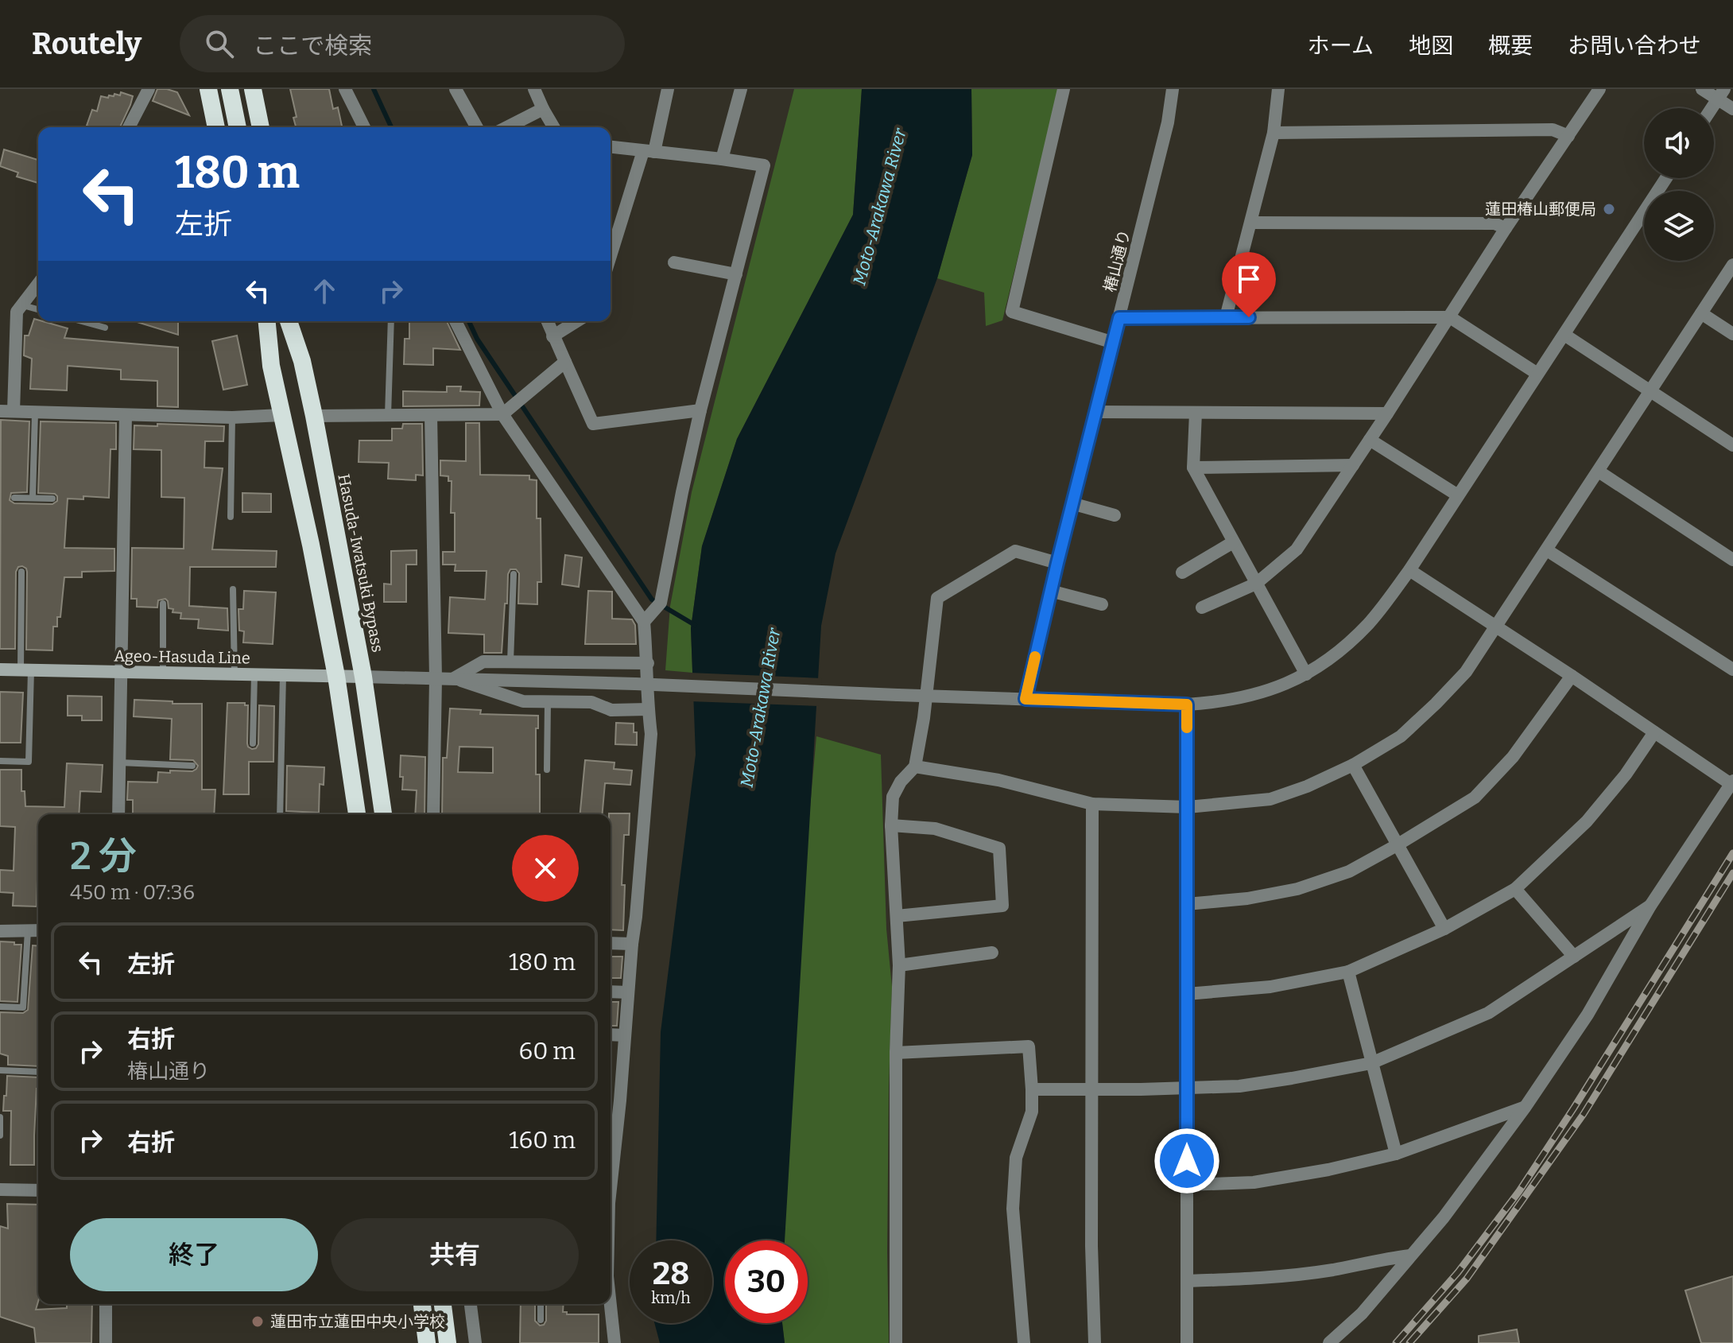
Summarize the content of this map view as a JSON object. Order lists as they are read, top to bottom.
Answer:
{
  "streets": {
    "highway": ["Hasuda-Iwatsuki Bypass"],
    "main road": ["Ageo-Hasuda Line"],
    "street": ["椿山通り"]
  },
  "crossings": [
    ["Hasuda-Iwatsuki Bypass", "Ageo-Hasuda Line"]
  ],
  "water": ["Moto-Arakawa River"],
  "places": ["蓮田椿山郵便局", "蓮田市立蓮田中央小学校"],
  "page": {
    "header": "Routely",
    "search": "ここで検索",
    "nav": [
      "ホーム",
      "地図",
      "概要",
      "お問い合わせ"
    ],
    "turn": ["180 m", "左折"],
    "heading": ["2 分", "450 m · 07:36"],
    "list": [
      {
        "name": "左折",
        "value": "180 m"
      },
      {
        "name": "右折",
        "note": "椿山通り",
        "value": "60 m"
      },
      {
        "name": "右折",
        "value": "160 m"
      }
    ],
    "buttons": ["終了", "共有"],
    "speed": "28 km/h",
    "limit": "30"
  }
}
